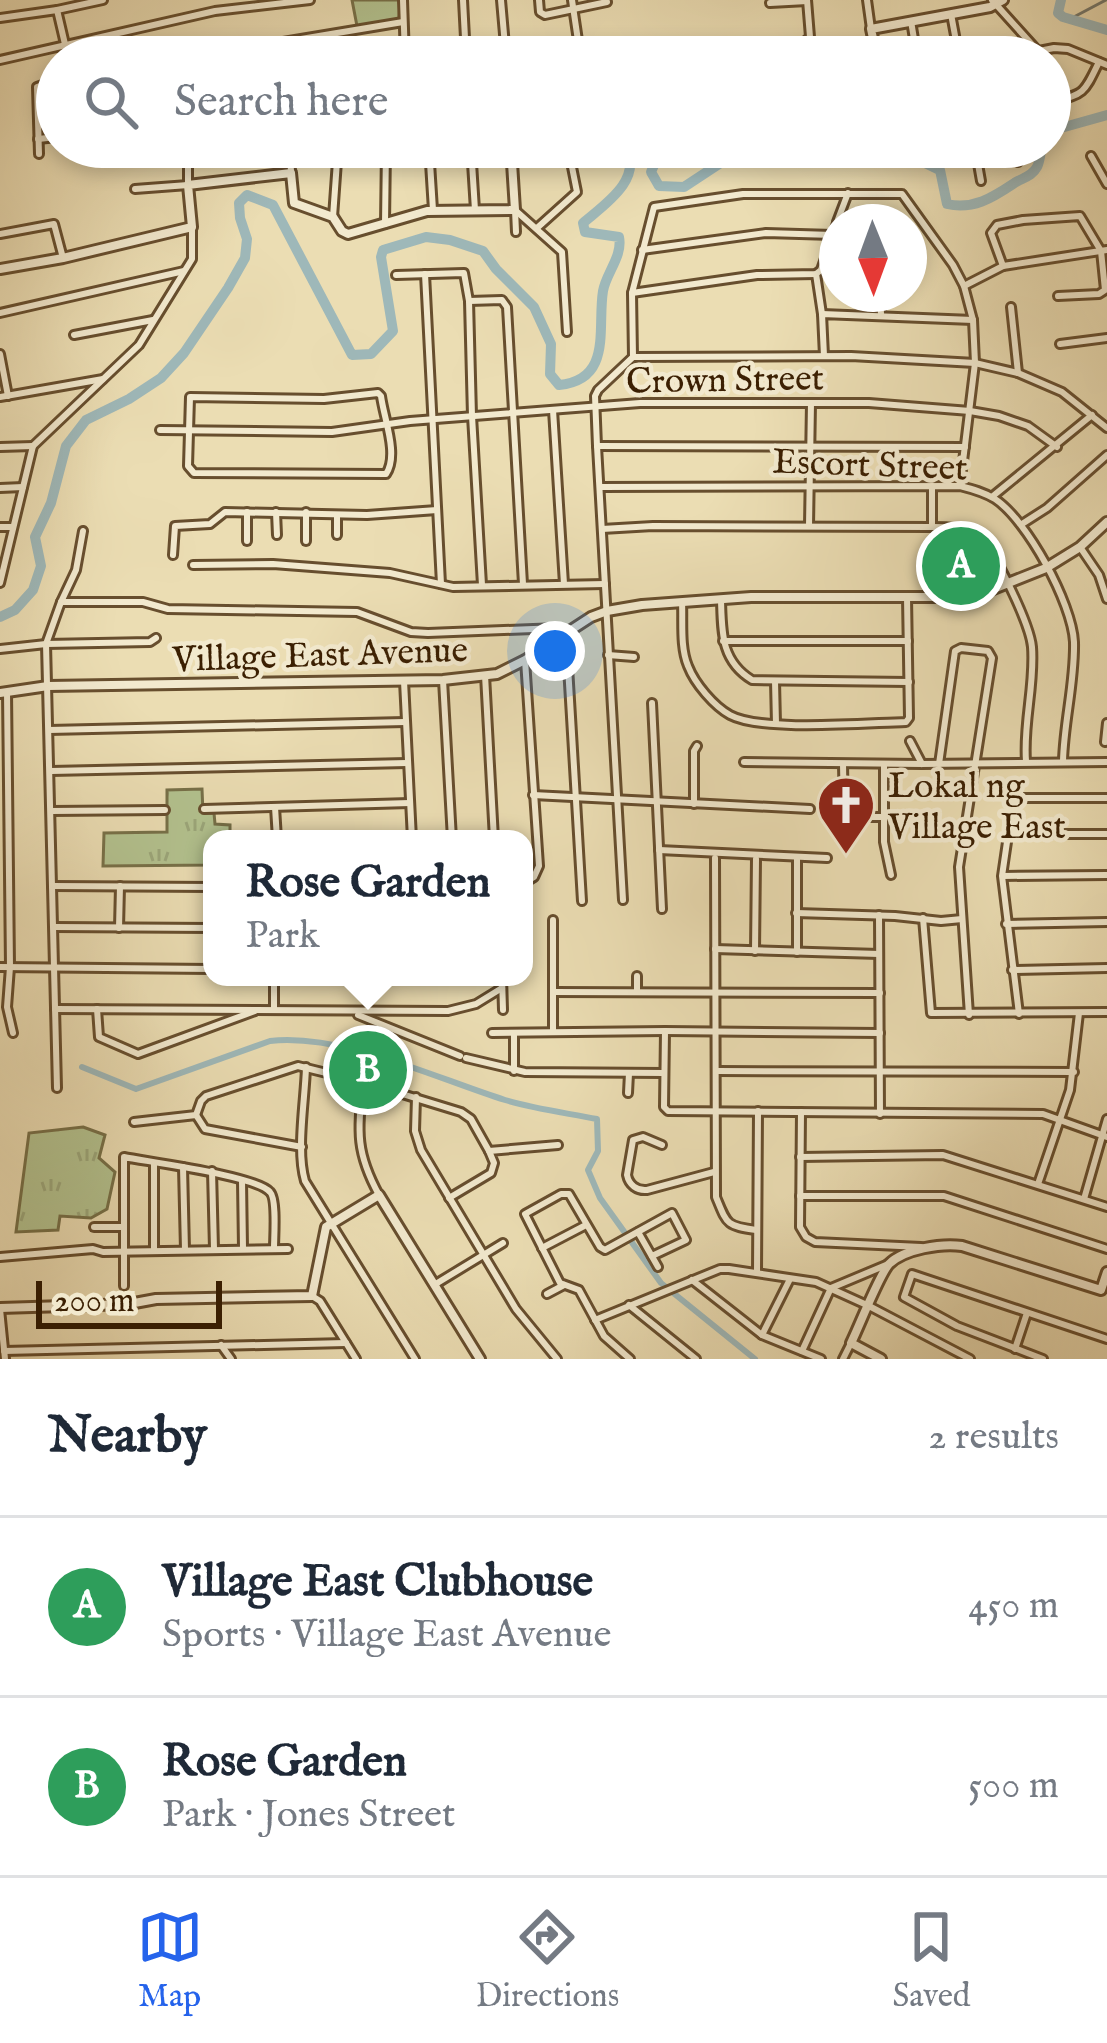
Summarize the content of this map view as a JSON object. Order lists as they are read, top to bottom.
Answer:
{
  "streets": {
    "street": ["Crown Street", "Escort Street", "Village East Avenue"]
  },
  "crossings": [
    ["Escort Street", "Village East Avenue"]
  ],
  "places": {
    "church": ["Lokal ng Village East"]
  },
  "scale_bar": "200 m",
  "north": "bottom",
  "page": {
    "search": "Search here",
    "pins": ["A", "B"],
    "popup": ["Rose Garden", "Park"],
    "scale": "200 m",
    "heading": ["Nearby", "2 results"],
    "list": [
      {
        "mark": "A",
        "name": "Village East Clubhouse",
        "note": "Sports · Village East Avenue",
        "value": "450 m"
      },
      {
        "mark": "B",
        "name": "Rose Garden",
        "note": "Park · Jones Street",
        "value": "500 m"
      }
    ],
    "nav": ["Map", "Directions", "Saved"]
  }
}
